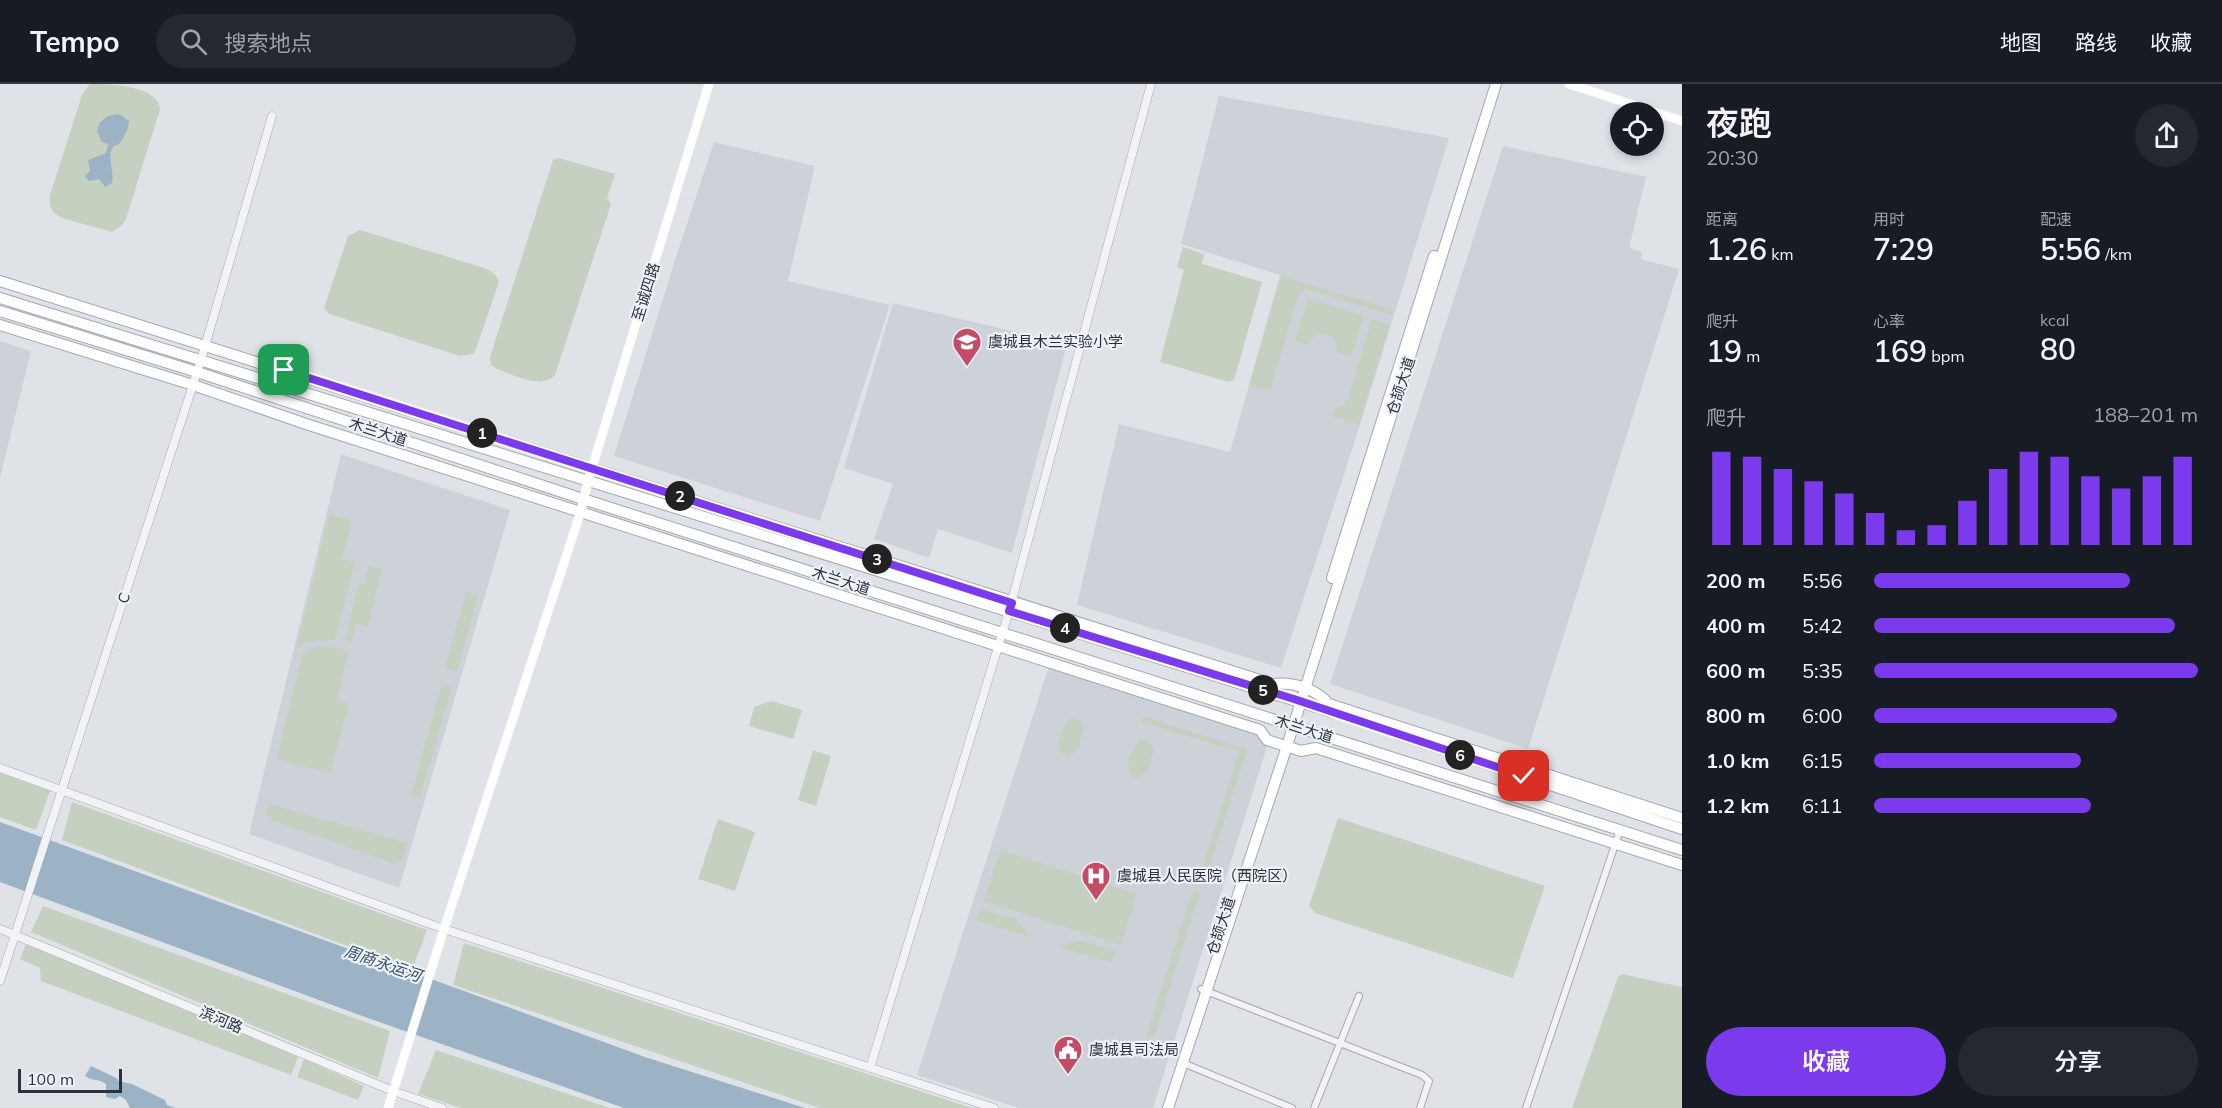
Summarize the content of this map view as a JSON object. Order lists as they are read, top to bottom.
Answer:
{
  "streets": {
    "main road": ["至诚四路", "仓颉大道", "木兰大道"],
    "street": ["C", "滨河路"]
  },
  "crossings": [
    ["至诚四路", "木兰大道"],
    ["至诚四路", "滨河路"],
    ["仓颉大道", "木兰大道"],
    ["木兰大道", "C"],
    ["C", "滨河路"]
  ],
  "water": ["周商永运河"],
  "places": {
    "school or university": ["虞城县木兰实验小学"],
    "hospital": ["虞城县人民医院（西院区）"],
    "public building": ["虞城县司法局"]
  },
  "scale_bar": "100 m",
  "page": {
    "header": "Tempo",
    "search": "搜索地点",
    "nav": ["地图", "路线", "收藏"],
    "heading": ["夜跑", "20:30"],
    "stats": [
      ["距离", "1.26 km"],
      ["用时", "7:29"],
      ["配速", "5:56 /km"],
      ["爬升", "19 m"],
      ["心率", "169 bpm"],
      ["kcal", "80"]
    ],
    "chart": ["爬升", "188–201 m"],
    "pins": [
      "1",
      "2",
      "3",
      "4",
      "5",
      "6"
    ],
    "list": [
      {
        "name": "200 m",
        "note": "5:56"
      },
      {
        "name": "400 m",
        "note": "5:42"
      },
      {
        "name": "600 m",
        "note": "5:35"
      },
      {
        "name": "800 m",
        "note": "6:00"
      },
      {
        "name": "1.0 km",
        "note": "6:15"
      },
      {
        "name": "1.2 km",
        "note": "6:11"
      }
    ],
    "buttons": ["收藏", "分享"],
    "scale": "100 m"
  }
}
